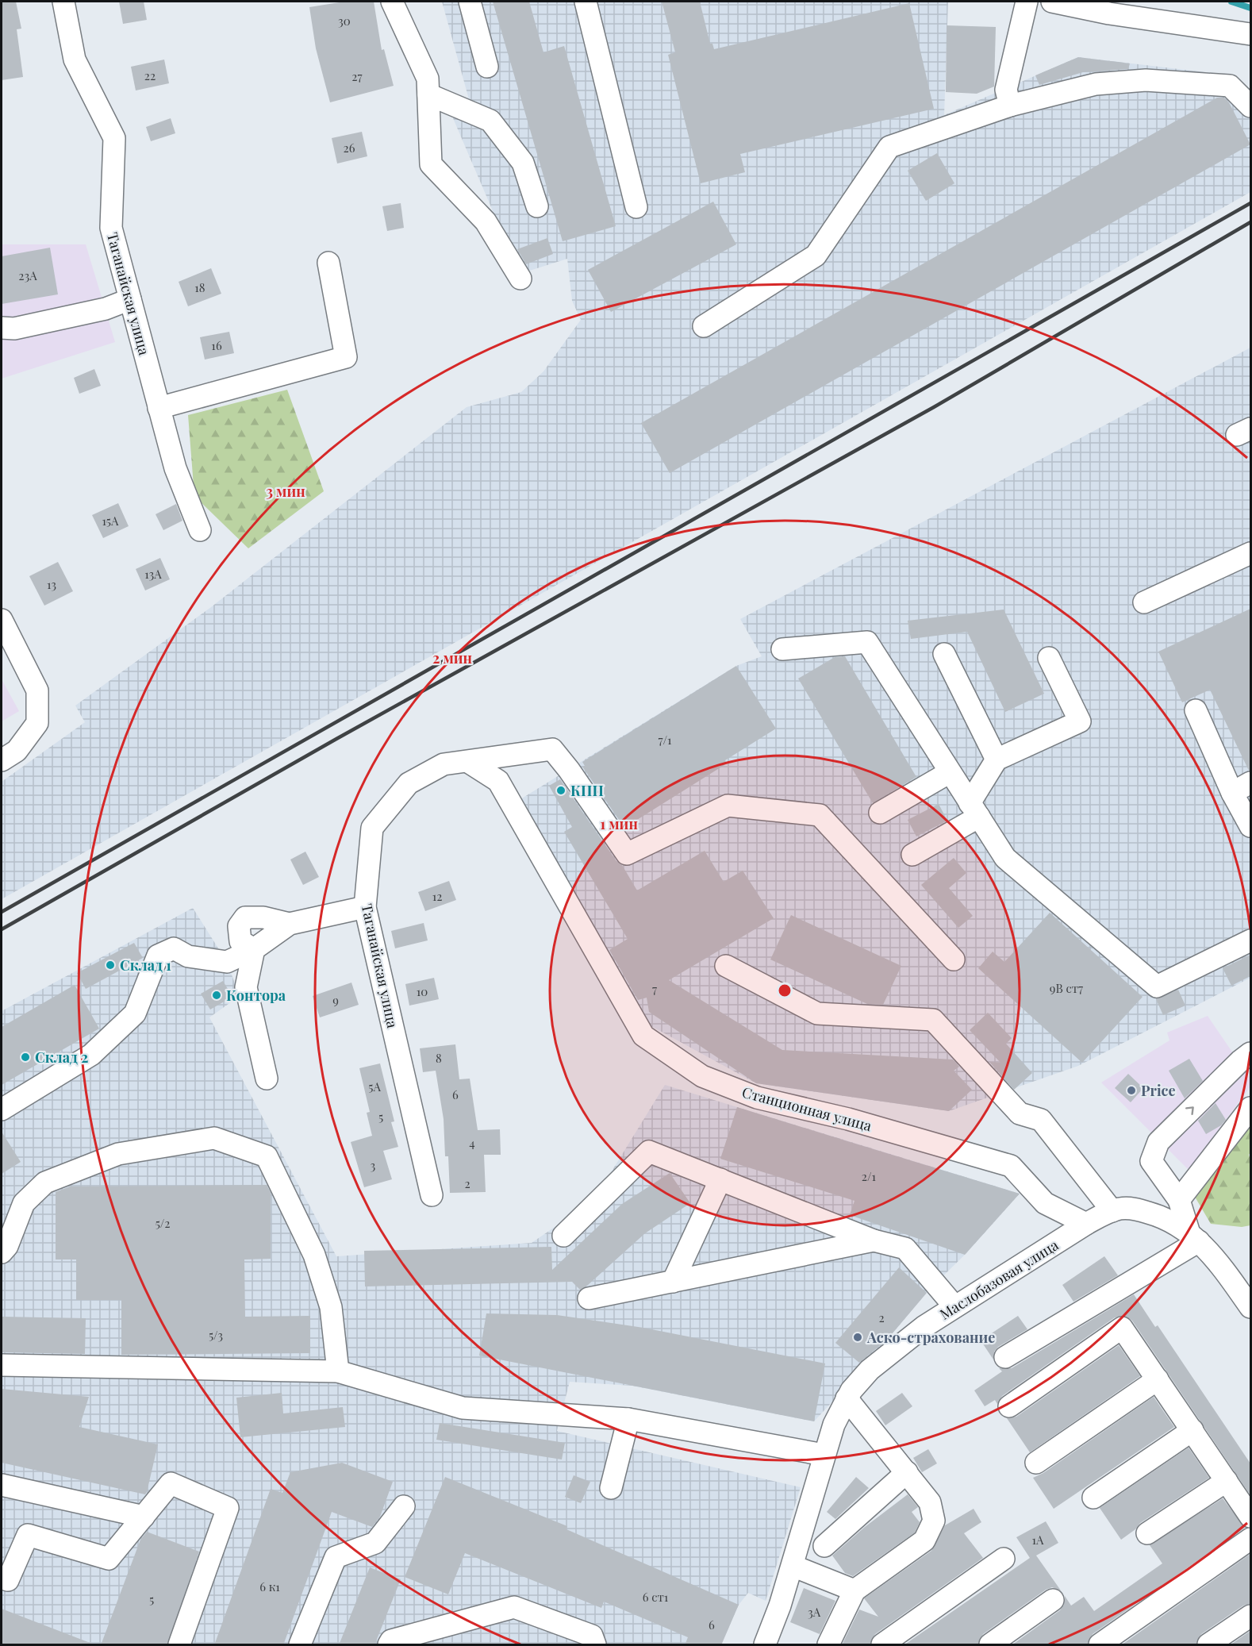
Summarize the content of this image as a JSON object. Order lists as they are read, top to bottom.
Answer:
{
  "streets": {
    "street": ["Таганайская улица", "Станционная улица", "Маслобазовая улица"]
  },
  "crossings": [
    ["Таганайская улица", "Станционная улица"],
    ["Станционная улица", "Маслобазовая улица"]
  ],
  "places": [
    "КПП",
    "Склад 1",
    "Контора",
    "Склад 2",
    "Price",
    "Аско-страхование"
  ],
  "house_numbers": [
    "30",
    "22",
    "27",
    "26",
    "23А",
    "18",
    "16",
    "15А",
    "13А",
    "13",
    "7/1",
    "12",
    "9В ст7",
    "7",
    "10",
    "9",
    "8",
    "5А",
    "6",
    "5",
    "4",
    "3",
    "2/1",
    "2",
    "5/2",
    "2",
    "5/3",
    "1А",
    "6 к1",
    "6 ст1",
    "5",
    "3А",
    "6"
  ],
  "rings": ["3 мин", "2 мин", "1 мин"]
}
